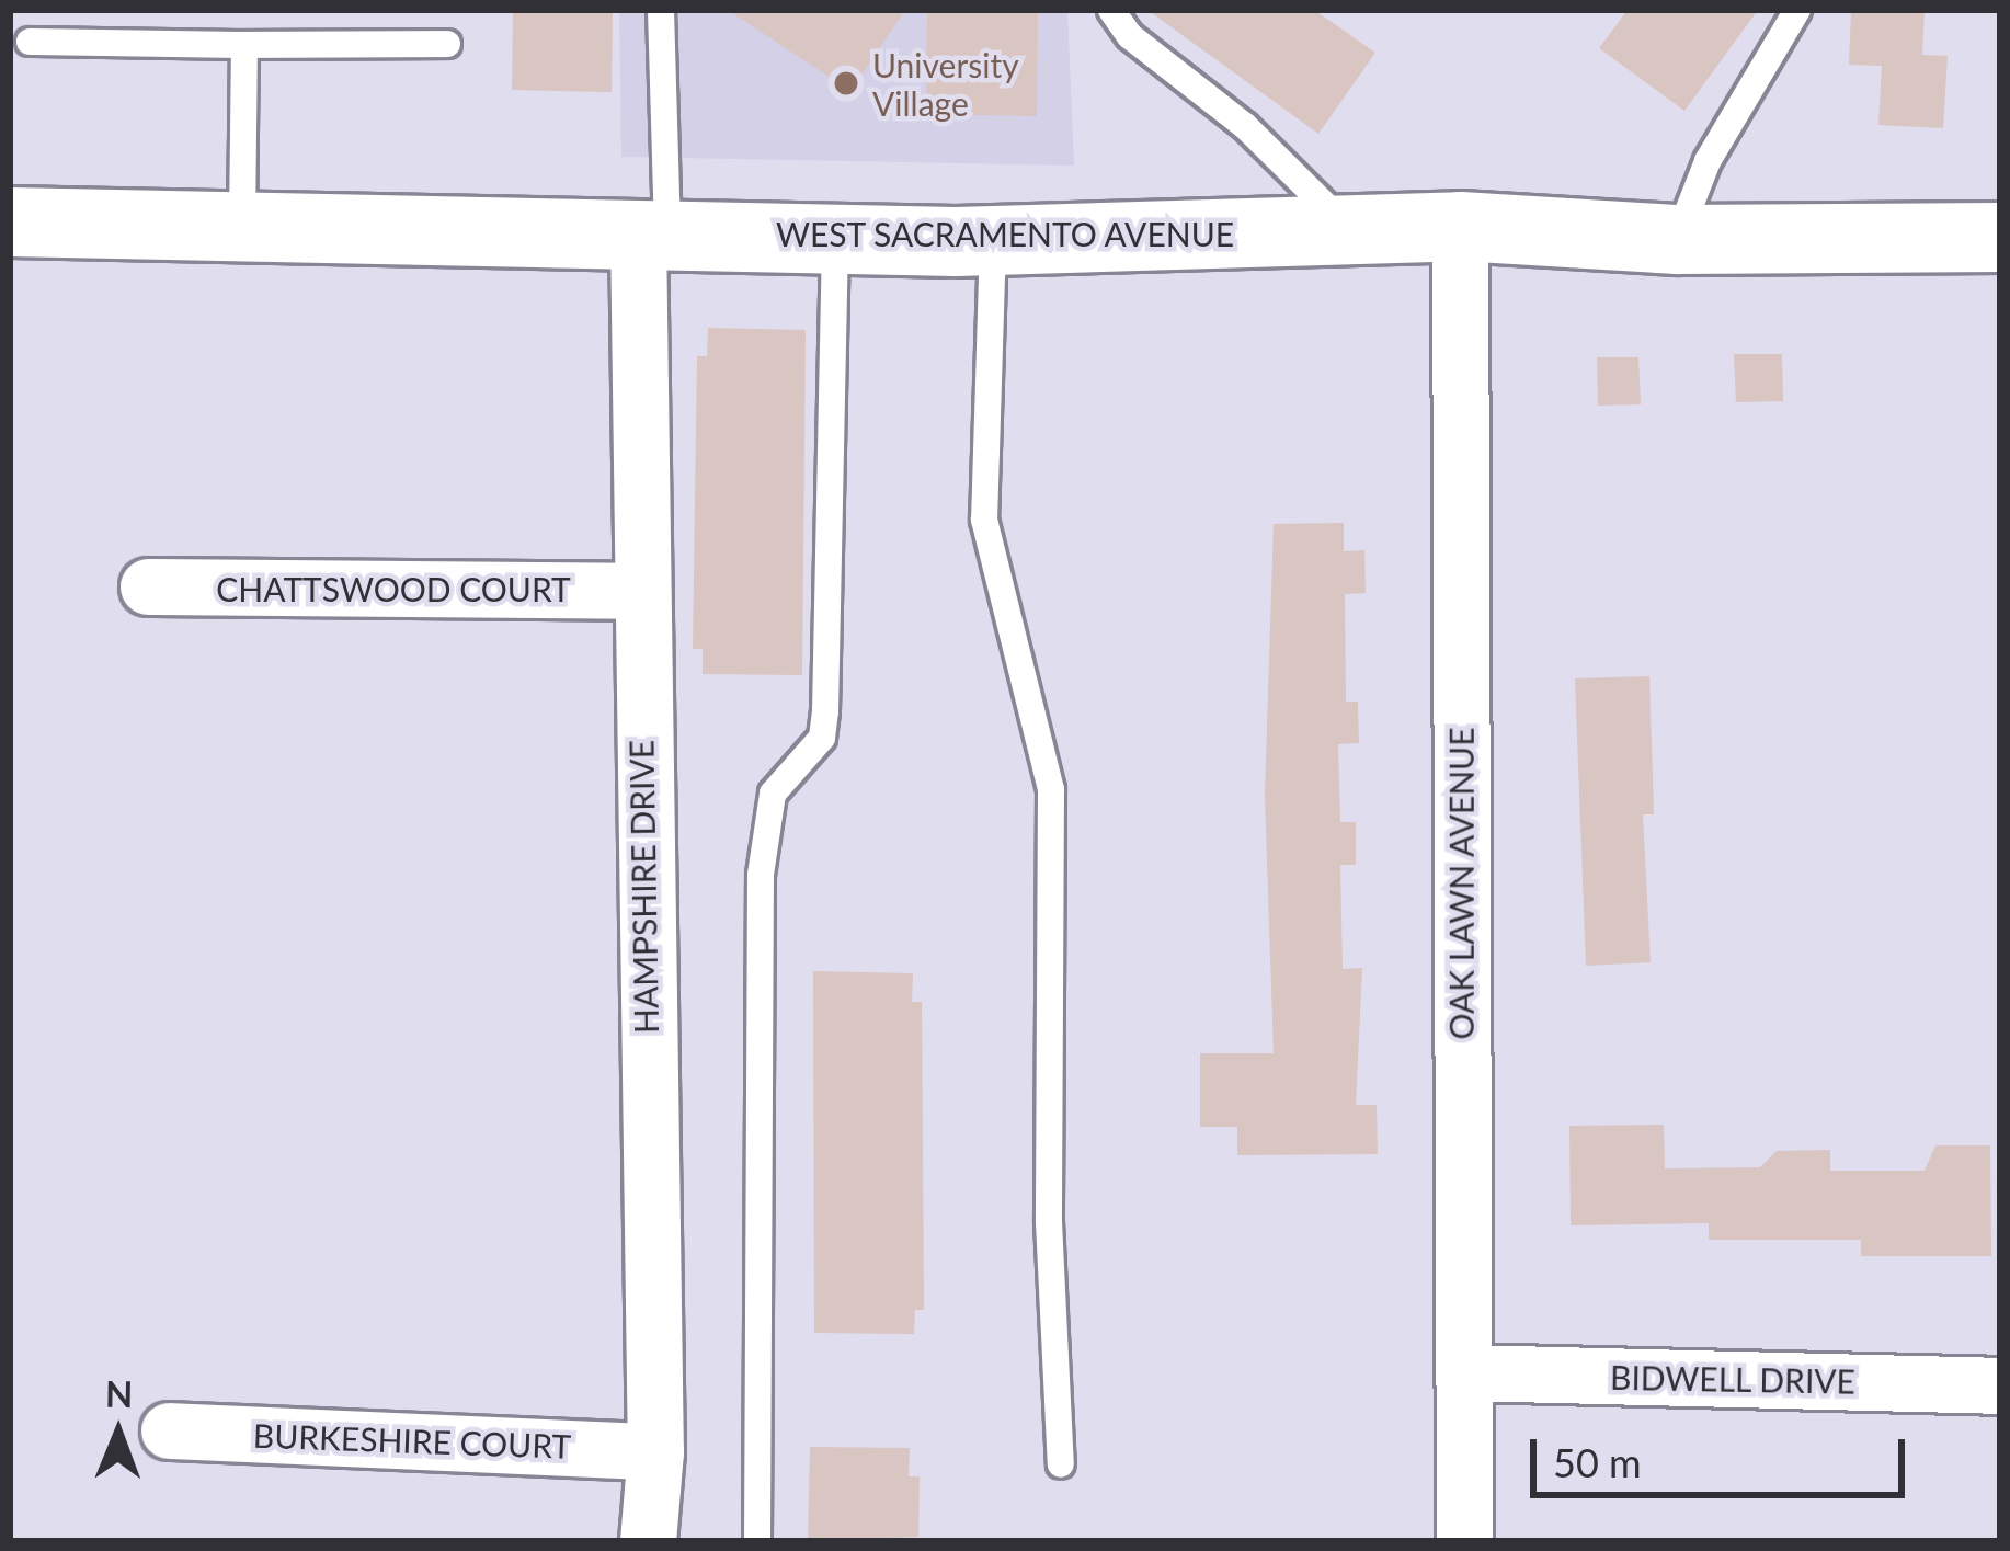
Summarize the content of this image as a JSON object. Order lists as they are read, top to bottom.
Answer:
{
  "streets": {
    "street": [
      "WEST SACRAMENTO AVENUE",
      "CHATTSWOOD COURT",
      "OAK LAWN AVENUE",
      "HAMPSHIRE DRIVE",
      "BIDWELL DRIVE",
      "BURKESHIRE COURT"
    ]
  },
  "crossings": [
    ["WEST SACRAMENTO AVENUE", "OAK LAWN AVENUE"],
    ["WEST SACRAMENTO AVENUE", "HAMPSHIRE DRIVE"],
    ["CHATTSWOOD COURT", "HAMPSHIRE DRIVE"],
    ["OAK LAWN AVENUE", "BIDWELL DRIVE"],
    ["HAMPSHIRE DRIVE", "BURKESHIRE COURT"]
  ],
  "places": ["University Village"],
  "scale_bar": "50 m",
  "north": "top"
}
